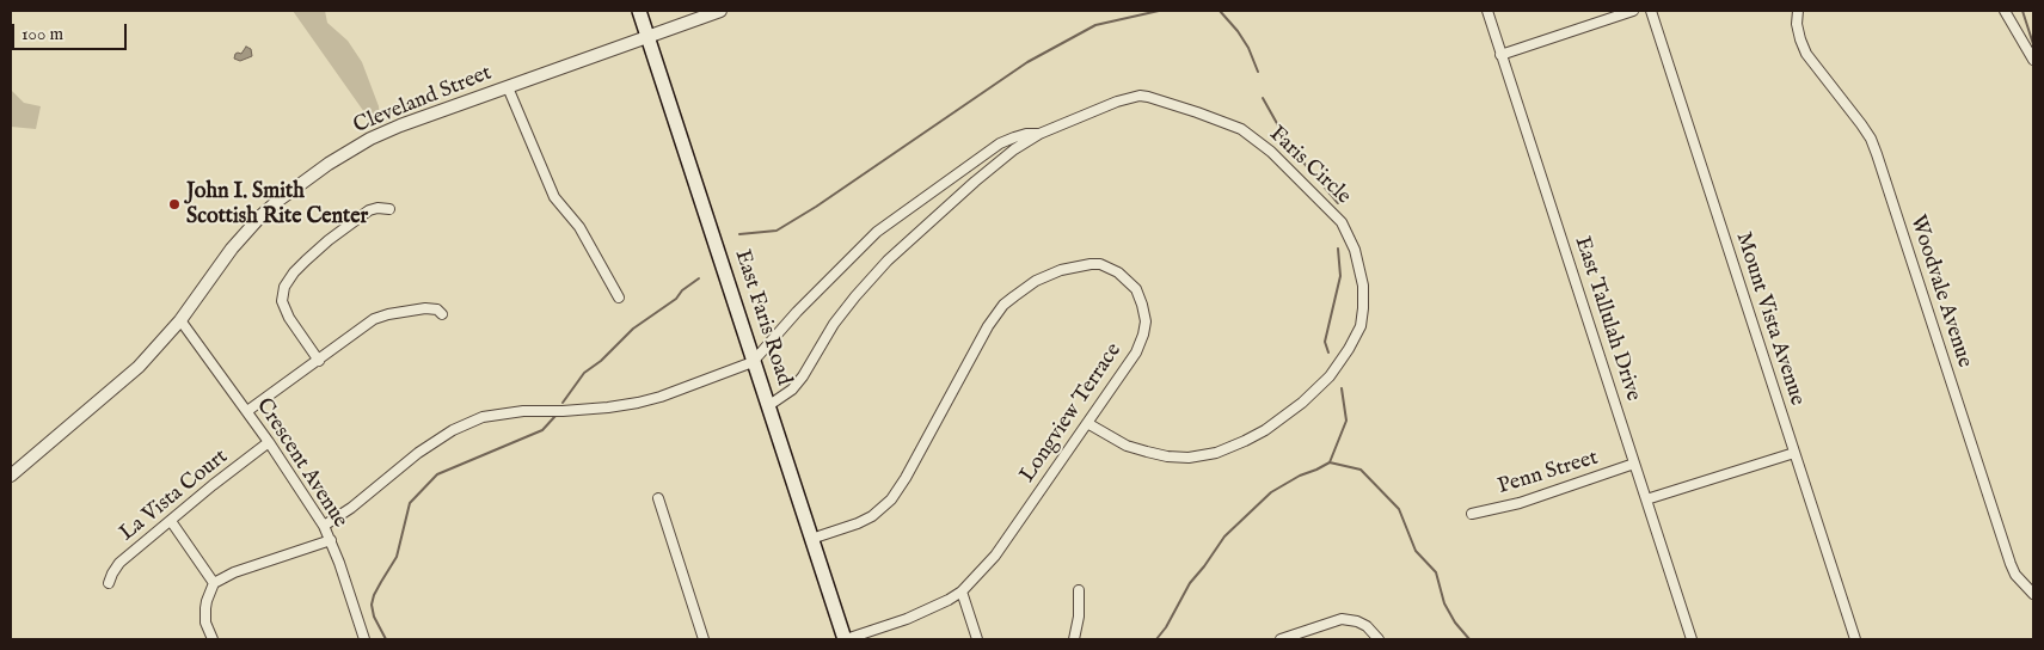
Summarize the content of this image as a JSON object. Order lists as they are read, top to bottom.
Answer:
{
  "streets": {
    "main road": ["East Faris Road"],
    "street": [
      "Cleveland Street",
      "Faris Circle",
      "Woodvale Avenue",
      "East Tallulah Drive",
      "Mount Vista Avenue",
      "Longview Terrace",
      "Crescent Avenue",
      "Penn Street",
      "La Vista Court"
    ]
  },
  "crossings": [
    ["Cleveland Street", "East Faris Road"],
    ["Cleveland Street", "Crescent Avenue"],
    ["Faris Circle", "East Faris Road"],
    ["Faris Circle", "Longview Terrace"],
    ["East Faris Road", "Longview Terrace"],
    ["East Tallulah Drive", "Penn Street"],
    ["Crescent Avenue", "La Vista Court"]
  ],
  "places": ["John I. Smith Scottish Rite Center"],
  "scale_bar": "100 m"
}
